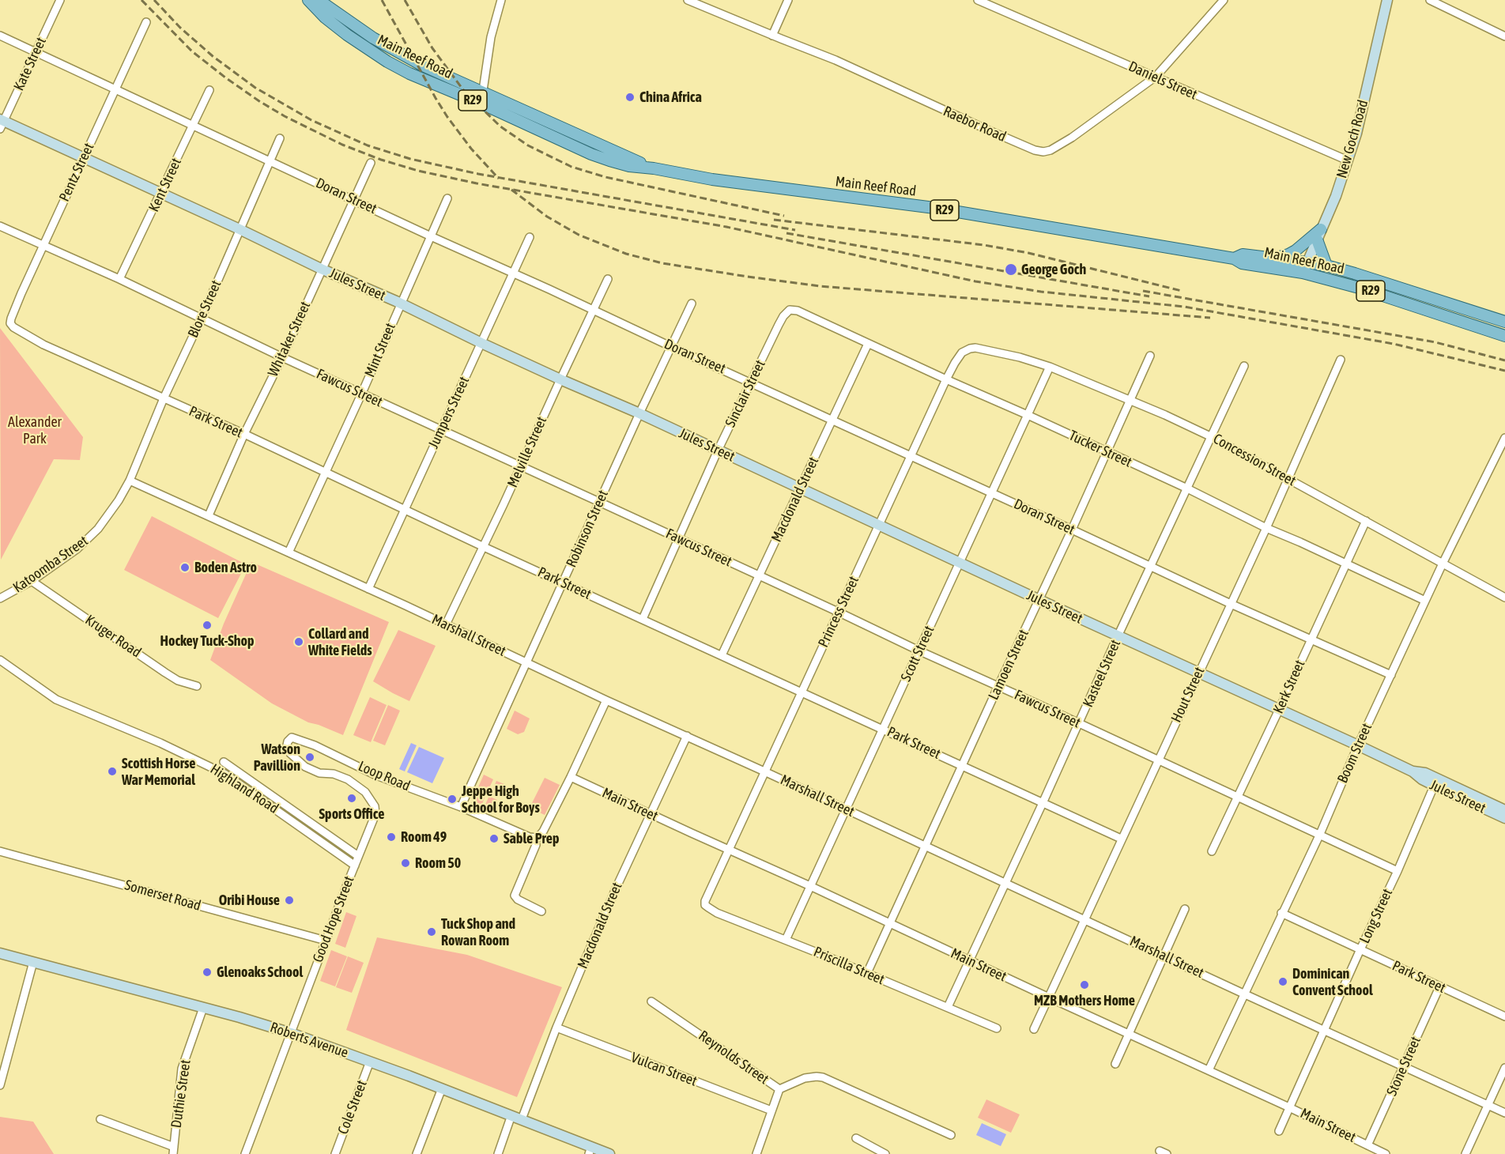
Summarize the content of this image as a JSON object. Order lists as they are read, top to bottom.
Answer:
{
  "streets": {
    "main road": [
      "Main Reef Road",
      "R29",
      "New Goch Road",
      "Jules Street",
      "Roberts Avenue"
    ],
    "street": [
      "Kate Street",
      "Daniels Street",
      "Raebor Road",
      "Pentz Street",
      "Kent Street",
      "Doran Street",
      "Blore Street",
      "Whitaker Street",
      "Mint Street",
      "Fawcus Street",
      "Sinclair Street",
      "Jumpers Street",
      "Park Street",
      "Tucker Street",
      "Melville Street",
      "Concession Street",
      "Macdonald Street",
      "Robinson Street",
      "Katoomba Street",
      "Princess Street",
      "Marshall Street",
      "Kruger Road",
      "Scott Street",
      "Lamoen Street",
      "Kasteel Street",
      "Kerk Street",
      "Hout Street",
      "Boom Street",
      "Loop Road",
      "Highland Road",
      "Main Street",
      "Somerset Road",
      "Long Street",
      "Good Hope Street",
      "Priscilla Street",
      "Reynolds Street",
      "Stone Street",
      "Vulcan Street",
      "Duthie Street",
      "Cole Street"
    ]
  },
  "crossings": [
    ["Main Reef Road", "New Goch Road"],
    ["Kate Street", "Doran Street"],
    ["Kate Street", "Jules Street"],
    ["Daniels Street", "Raebor Road"],
    ["Daniels Street", "New Goch Road"],
    ["Pentz Street", "Doran Street"],
    ["Pentz Street", "Jules Street"],
    ["Pentz Street", "Fawcus Street"],
    ["Pentz Street", "Park Street"],
    ["Kent Street", "Doran Street"],
    ["Kent Street", "Jules Street"],
    ["Kent Street", "Fawcus Street"],
    ["Doran Street", "Blore Street"],
    ["Doran Street", "Whitaker Street"],
    ["Doran Street", "Mint Street"],
    ["Doran Street", "Sinclair Street"],
    ["Doran Street", "Jumpers Street"],
    ["Doran Street", "Melville Street"],
    ["Doran Street", "Macdonald Street"],
    ["Doran Street", "Robinson Street"],
    ["Doran Street", "Princess Street"],
    ["Doran Street", "Scott Street"],
    ["Doran Street", "Lamoen Street"],
    ["Doran Street", "Kasteel Street"],
    ["Doran Street", "Kerk Street"],
    ["Doran Street", "Hout Street"],
    ["Doran Street", "Boom Street"],
    ["Jules Street", "Blore Street"],
    ["Jules Street", "Whitaker Street"],
    ["Jules Street", "Mint Street"],
    ["Jules Street", "Sinclair Street"],
    ["Jules Street", "Jumpers Street"],
    ["Jules Street", "Melville Street"],
    ["Jules Street", "Macdonald Street"],
    ["Jules Street", "Robinson Street"],
    ["Jules Street", "Princess Street"],
    ["Jules Street", "Scott Street"],
    ["Jules Street", "Lamoen Street"],
    ["Jules Street", "Kasteel Street"],
    ["Jules Street", "Kerk Street"],
    ["Jules Street", "Hout Street"],
    ["Jules Street", "Boom Street"],
    ["Jules Street", "Long Street"],
    ["Blore Street", "Fawcus Street"],
    ["Blore Street", "Park Street"],
    ["Blore Street", "Katoomba Street"],
    ["Blore Street", "Marshall Street"],
    ["Whitaker Street", "Fawcus Street"],
    ["Whitaker Street", "Park Street"],
    ["Whitaker Street", "Marshall Street"],
    ["Mint Street", "Fawcus Street"],
    ["Mint Street", "Park Street"],
    ["Mint Street", "Marshall Street"],
    ["Fawcus Street", "Sinclair Street"],
    ["Fawcus Street", "Jumpers Street"],
    ["Fawcus Street", "Melville Street"],
    ["Fawcus Street", "Macdonald Street"],
    ["Fawcus Street", "Robinson Street"],
    ["Fawcus Street", "Princess Street"],
    ["Fawcus Street", "Scott Street"],
    ["Fawcus Street", "Lamoen Street"],
    ["Fawcus Street", "Kasteel Street"],
    ["Fawcus Street", "Kerk Street"],
    ["Fawcus Street", "Hout Street"],
    ["Fawcus Street", "Boom Street"],
    ["Fawcus Street", "Long Street"],
    ["Sinclair Street", "Park Street"],
    ["Sinclair Street", "Tucker Street"],
    ["Jumpers Street", "Park Street"],
    ["Jumpers Street", "Marshall Street"],
    ["Park Street", "Melville Street"],
    ["Park Street", "Macdonald Street"],
    ["Park Street", "Robinson Street"],
    ["Park Street", "Princess Street"],
    ["Park Street", "Scott Street"],
    ["Park Street", "Lamoen Street"],
    ["Park Street", "Kasteel Street"],
    ["Park Street", "Hout Street"],
    ["Park Street", "Boom Street"],
    ["Park Street", "Long Street"],
    ["Park Street", "Stone Street"],
    ["Tucker Street", "Macdonald Street"],
    ["Tucker Street", "Princess Street"],
    ["Tucker Street", "Scott Street"],
    ["Tucker Street", "Lamoen Street"],
    ["Tucker Street", "Kasteel Street"],
    ["Tucker Street", "Kerk Street"],
    ["Tucker Street", "Hout Street"],
    ["Tucker Street", "Boom Street"],
    ["Melville Street", "Marshall Street"],
    ["Concession Street", "Princess Street"],
    ["Concession Street", "Scott Street"],
    ["Concession Street", "Lamoen Street"],
    ["Concession Street", "Kasteel Street"],
    ["Concession Street", "Kerk Street"],
    ["Concession Street", "Hout Street"],
    ["Concession Street", "Boom Street"],
    ["Macdonald Street", "Marshall Street"],
    ["Macdonald Street", "Main Street"],
    ["Macdonald Street", "Roberts Avenue"],
    ["Macdonald Street", "Vulcan Street"],
    ["Robinson Street", "Marshall Street"],
    ["Robinson Street", "Loop Road"],
    ["Katoomba Street", "Marshall Street"],
    ["Katoomba Street", "Kruger Road"],
    ["Princess Street", "Marshall Street"],
    ["Princess Street", "Main Street"],
    ["Princess Street", "Priscilla Street"],
    ["Marshall Street", "Scott Street"],
    ["Marshall Street", "Lamoen Street"],
    ["Marshall Street", "Kasteel Street"],
    ["Marshall Street", "Hout Street"],
    ["Marshall Street", "Boom Street"],
    ["Marshall Street", "Long Street"],
    ["Marshall Street", "Stone Street"],
    ["Scott Street", "Main Street"],
    ["Scott Street", "Priscilla Street"],
    ["Lamoen Street", "Main Street"],
    ["Lamoen Street", "Priscilla Street"],
    ["Kasteel Street", "Main Street"],
    ["Kasteel Street", "Priscilla Street"],
    ["Hout Street", "Main Street"],
    ["Boom Street", "Main Street"],
    ["Loop Road", "Good Hope Street"],
    ["Highland Road", "Good Hope Street"],
    ["Main Street", "Long Street"],
    ["Main Street", "Stone Street"],
    ["Somerset Road", "Good Hope Street"],
    ["Good Hope Street", "Roberts Avenue"],
    ["Roberts Avenue", "Duthie Street"],
    ["Roberts Avenue", "Cole Street"]
  ],
  "parks": ["Alexander Park"],
  "places": [
    "China Africa",
    "George Goch",
    "Boden Astro",
    "Hockey Tuck-Shop",
    "Collard and White Fields",
    "Watson Pavillion",
    "Scottish Horse War Memorial",
    "Sports Office",
    "Jeppe High School for Boys",
    "Room 49",
    "Sable Prep",
    "Room 50",
    "Oribi House",
    "Tuck Shop and Rowan Room",
    "Glenoaks School",
    "Dominican Convent School",
    "MZB Mothers Home"
  ]
}
